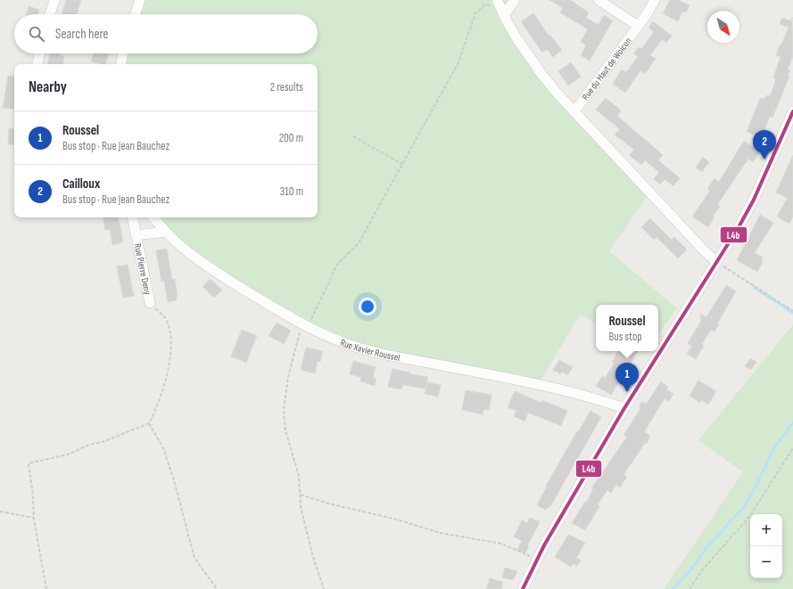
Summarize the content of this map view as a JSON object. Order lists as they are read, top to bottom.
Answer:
{
  "streets": {
    "street": ["Rue du Haut de Woicon", "Rue Pierre Deny", "Rue Xavier Roussel"]
  },
  "crossings": [
    ["Rue Pierre Deny", "Rue Xavier Roussel"]
  ],
  "lines": ["transit line L4b"],
  "north": "bottom right",
  "page": {
    "search": "Search here",
    "heading": ["Nearby", "2 results"],
    "list": [
      {
        "mark": "1",
        "name": "Roussel",
        "note": "Bus stop · Rue Jean Bauchez",
        "value": "200 m"
      },
      {
        "mark": "2",
        "name": "Cailloux",
        "note": "Bus stop · Rue Jean Bauchez",
        "value": "310 m"
      }
    ],
    "pins": ["2", "1"],
    "popup": ["Roussel", "Bus stop"],
    "map_buttons": ["+", "−"]
  }
}
